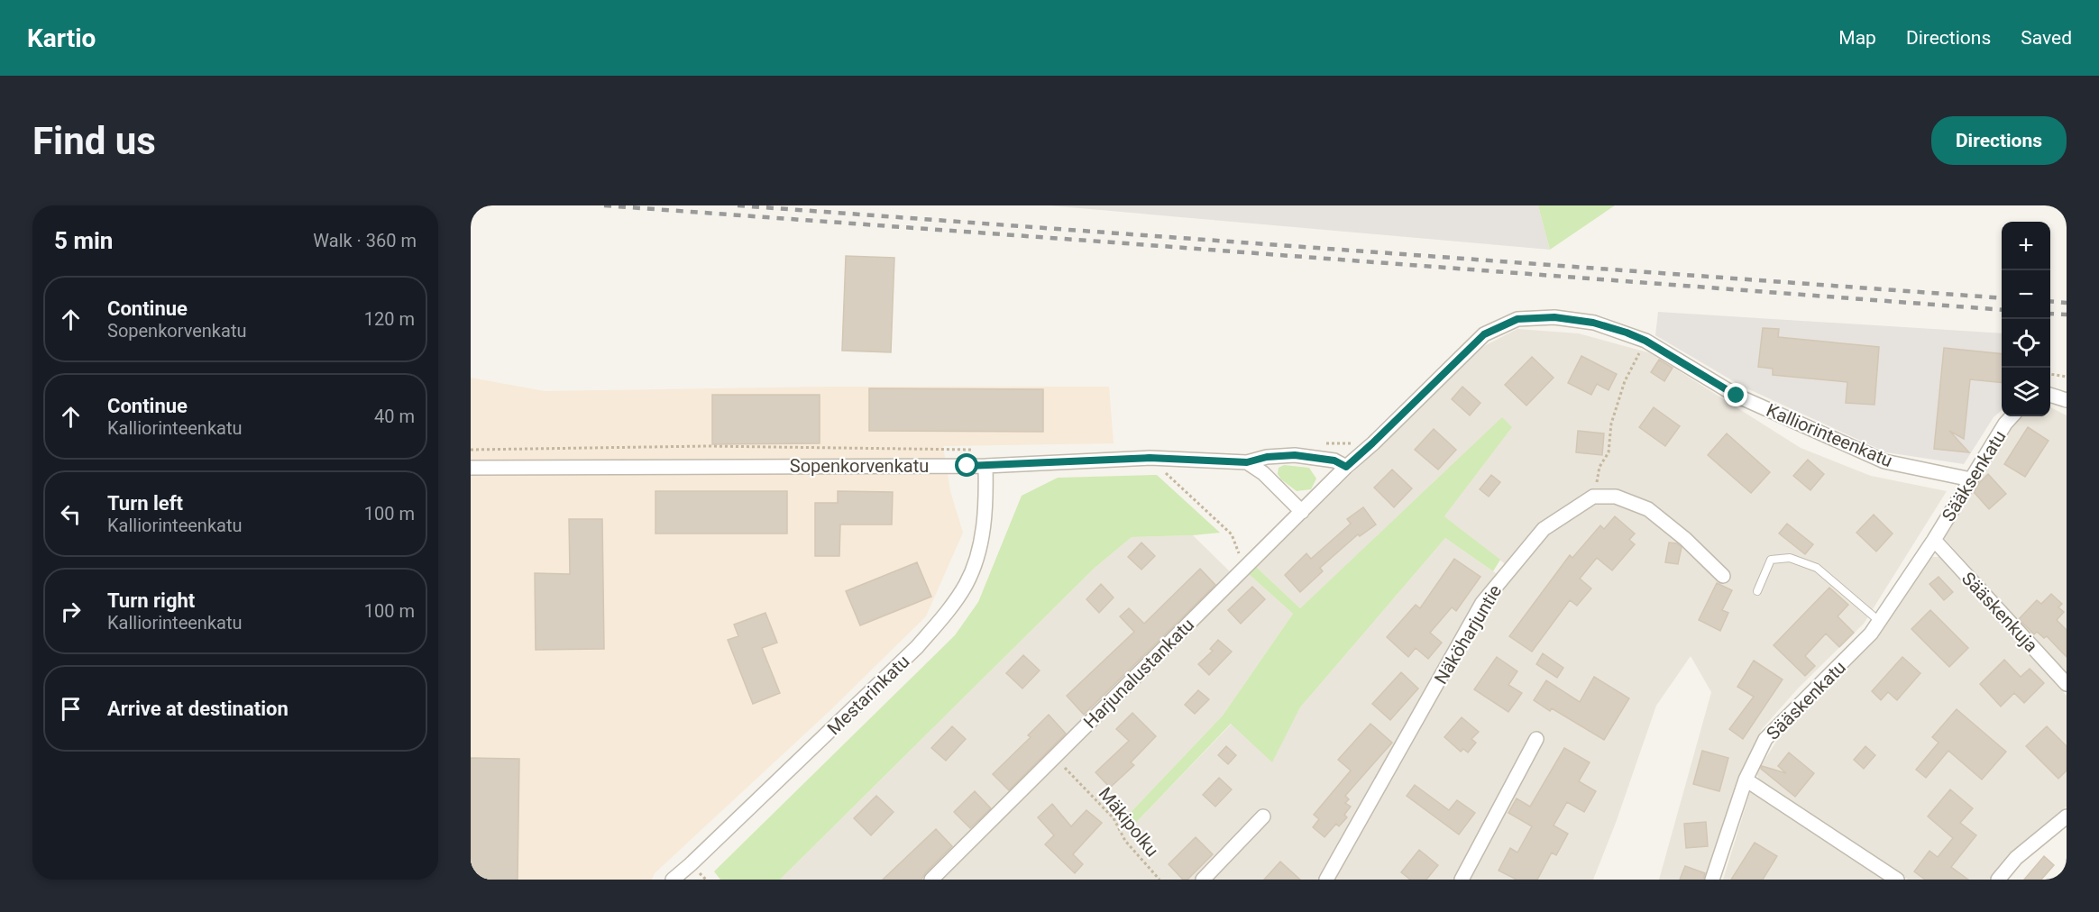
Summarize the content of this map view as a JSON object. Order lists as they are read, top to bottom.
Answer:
{
  "streets": {
    "street": [
      "Kalliorinteenkatu",
      "Sopenkorvenkatu",
      "Sääksenkatu",
      "Sääskenkuja",
      "Näköharjuntie",
      "Harjunalustankatu",
      "Mestarinkatu",
      "Sääskenkatu"
    ],
    "path": ["Mäkipolku"]
  },
  "crossings": [
    ["Kalliorinteenkatu", "Sääksenkatu"],
    ["Kalliorinteenkatu", "Harjunalustankatu"],
    ["Sopenkorvenkatu", "Mestarinkatu"],
    ["Sääksenkatu", "Sääskenkuja"],
    ["Sääksenkatu", "Sääskenkatu"],
    ["Sääskenkuja", "Sääskenkatu"],
    ["Harjunalustankatu", "Mäkipolku"]
  ],
  "page": {
    "header": "Kartio",
    "nav": ["Map", "Directions", "Saved"],
    "buttons": "Directions",
    "title": "Find us",
    "heading": ["5 min", "Walk · 360 m"],
    "map_buttons": ["+", "−"],
    "list": [
      ["Continue", "Sopenkorvenkatu", "120 m"],
      ["Continue", "Kalliorinteenkatu", "40 m"],
      ["Turn left", "Kalliorinteenkatu", "100 m"],
      ["Turn right", "Kalliorinteenkatu", "100 m"],
      "Arrive at destination"
    ]
  }
}
